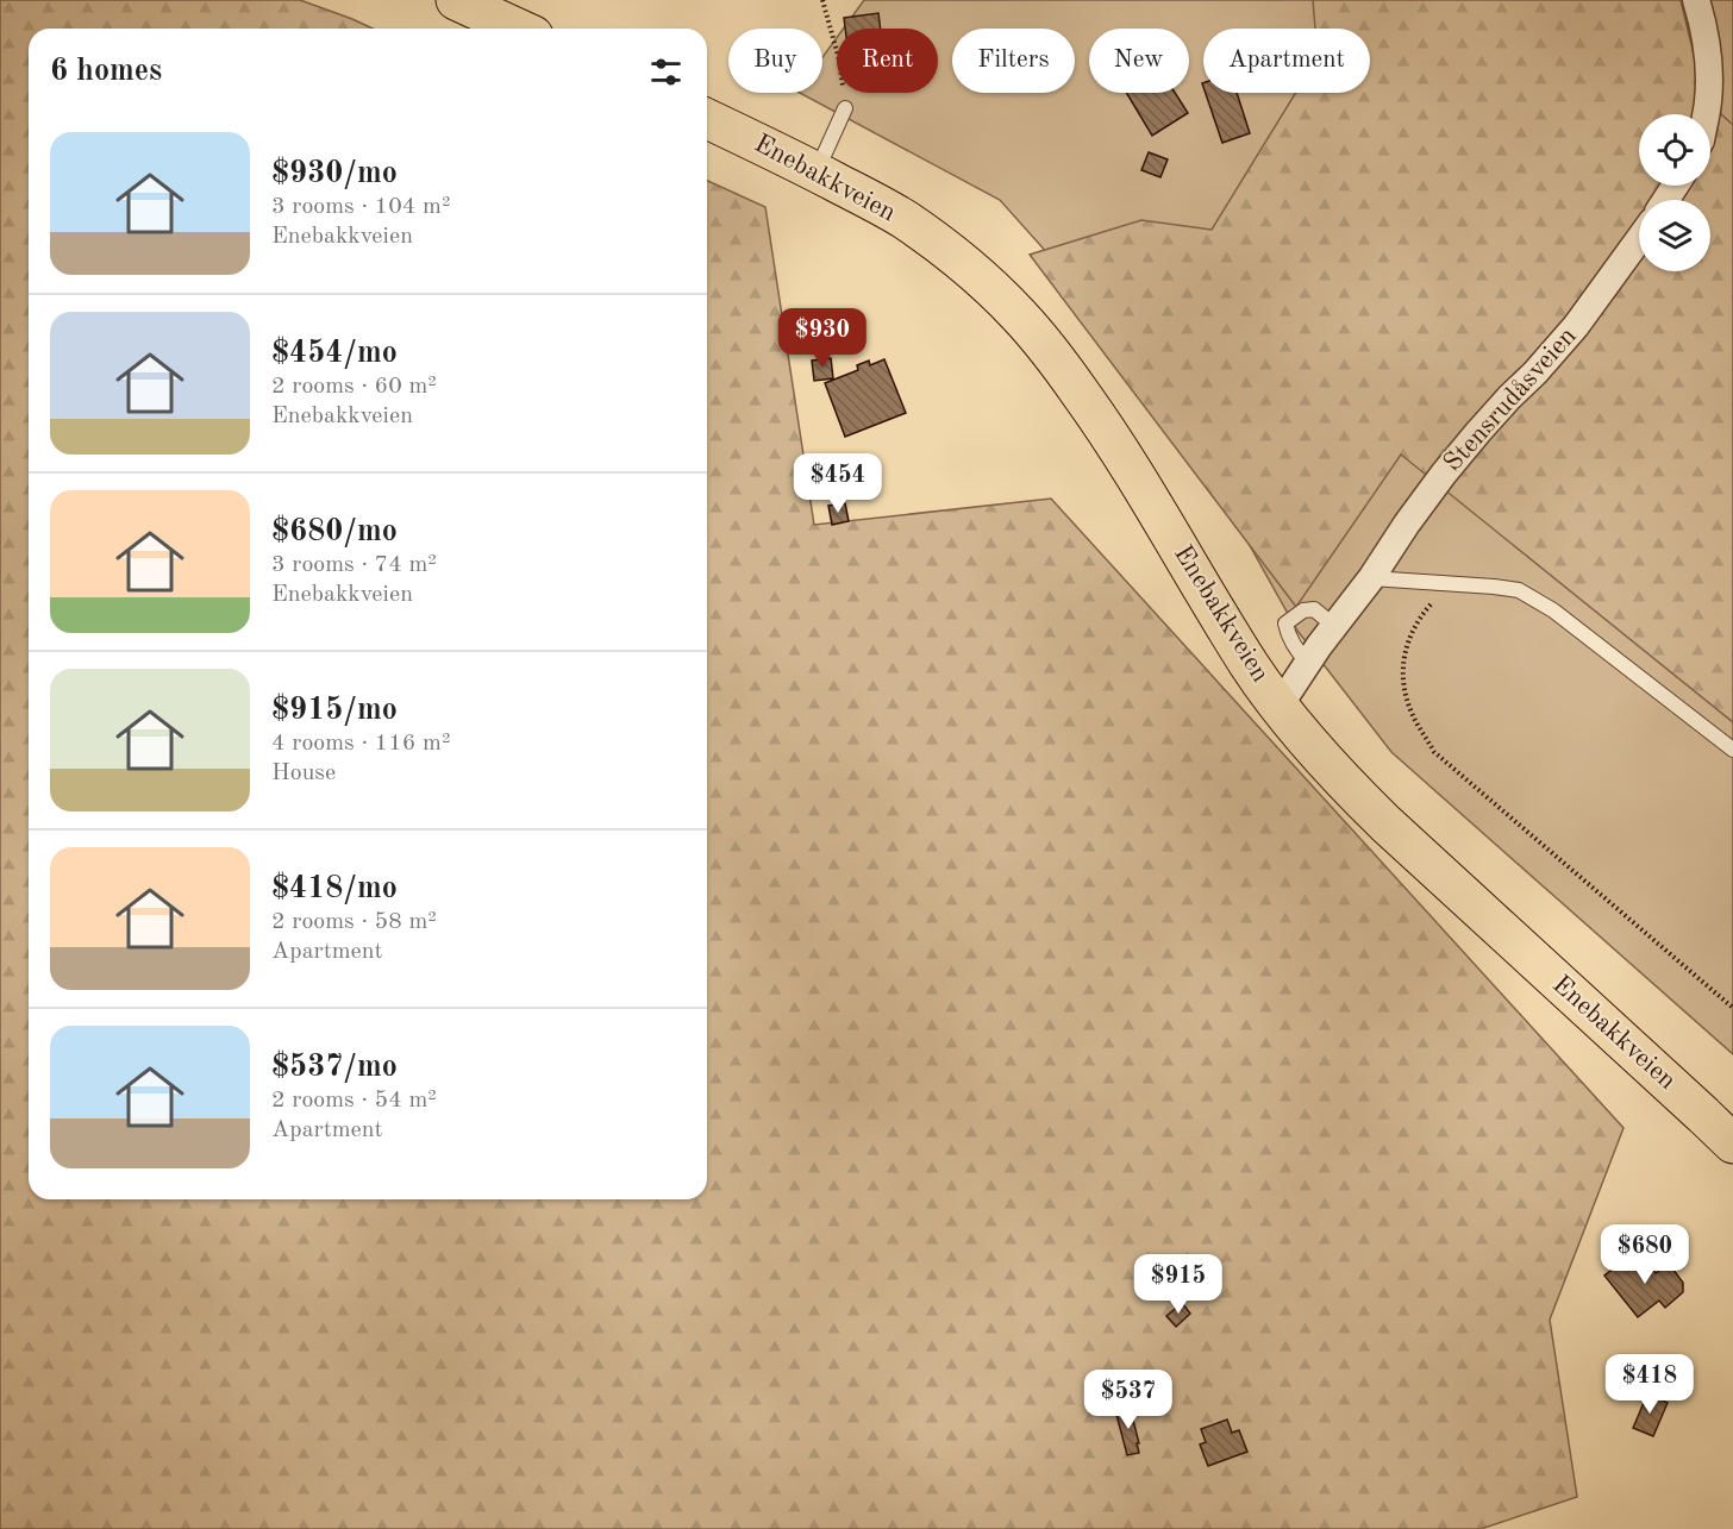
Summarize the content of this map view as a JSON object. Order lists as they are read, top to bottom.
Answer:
{
  "streets": {
    "main road": ["Enebakkveien"],
    "street": ["Stensrudåsveien"]
  },
  "crossings": [
    ["Enebakkveien", "Stensrudåsveien"]
  ],
  "page": {
    "chip": [
      "Buy",
      "Rent",
      "Filters",
      "New",
      "Apartment"
    ],
    "heading": "6 homes",
    "list": [
      {
        "name": "$930/mo",
        "note": "3 rooms · 104 m² · Enebakkveien"
      },
      {
        "name": "$454/mo",
        "note": "2 rooms · 60 m² · Enebakkveien"
      },
      {
        "name": "$680/mo",
        "note": "3 rooms · 74 m² · Enebakkveien"
      },
      {
        "name": "$915/mo",
        "note": "4 rooms · 116 m² · House"
      },
      {
        "name": "$418/mo",
        "note": "2 rooms · 58 m² · Apartment"
      },
      {
        "name": "$537/mo",
        "note": "2 rooms · 54 m² · Apartment"
      }
    ],
    "price": [
      "$930",
      "$454",
      "$680",
      "$915",
      "$418",
      "$537"
    ]
  }
}
